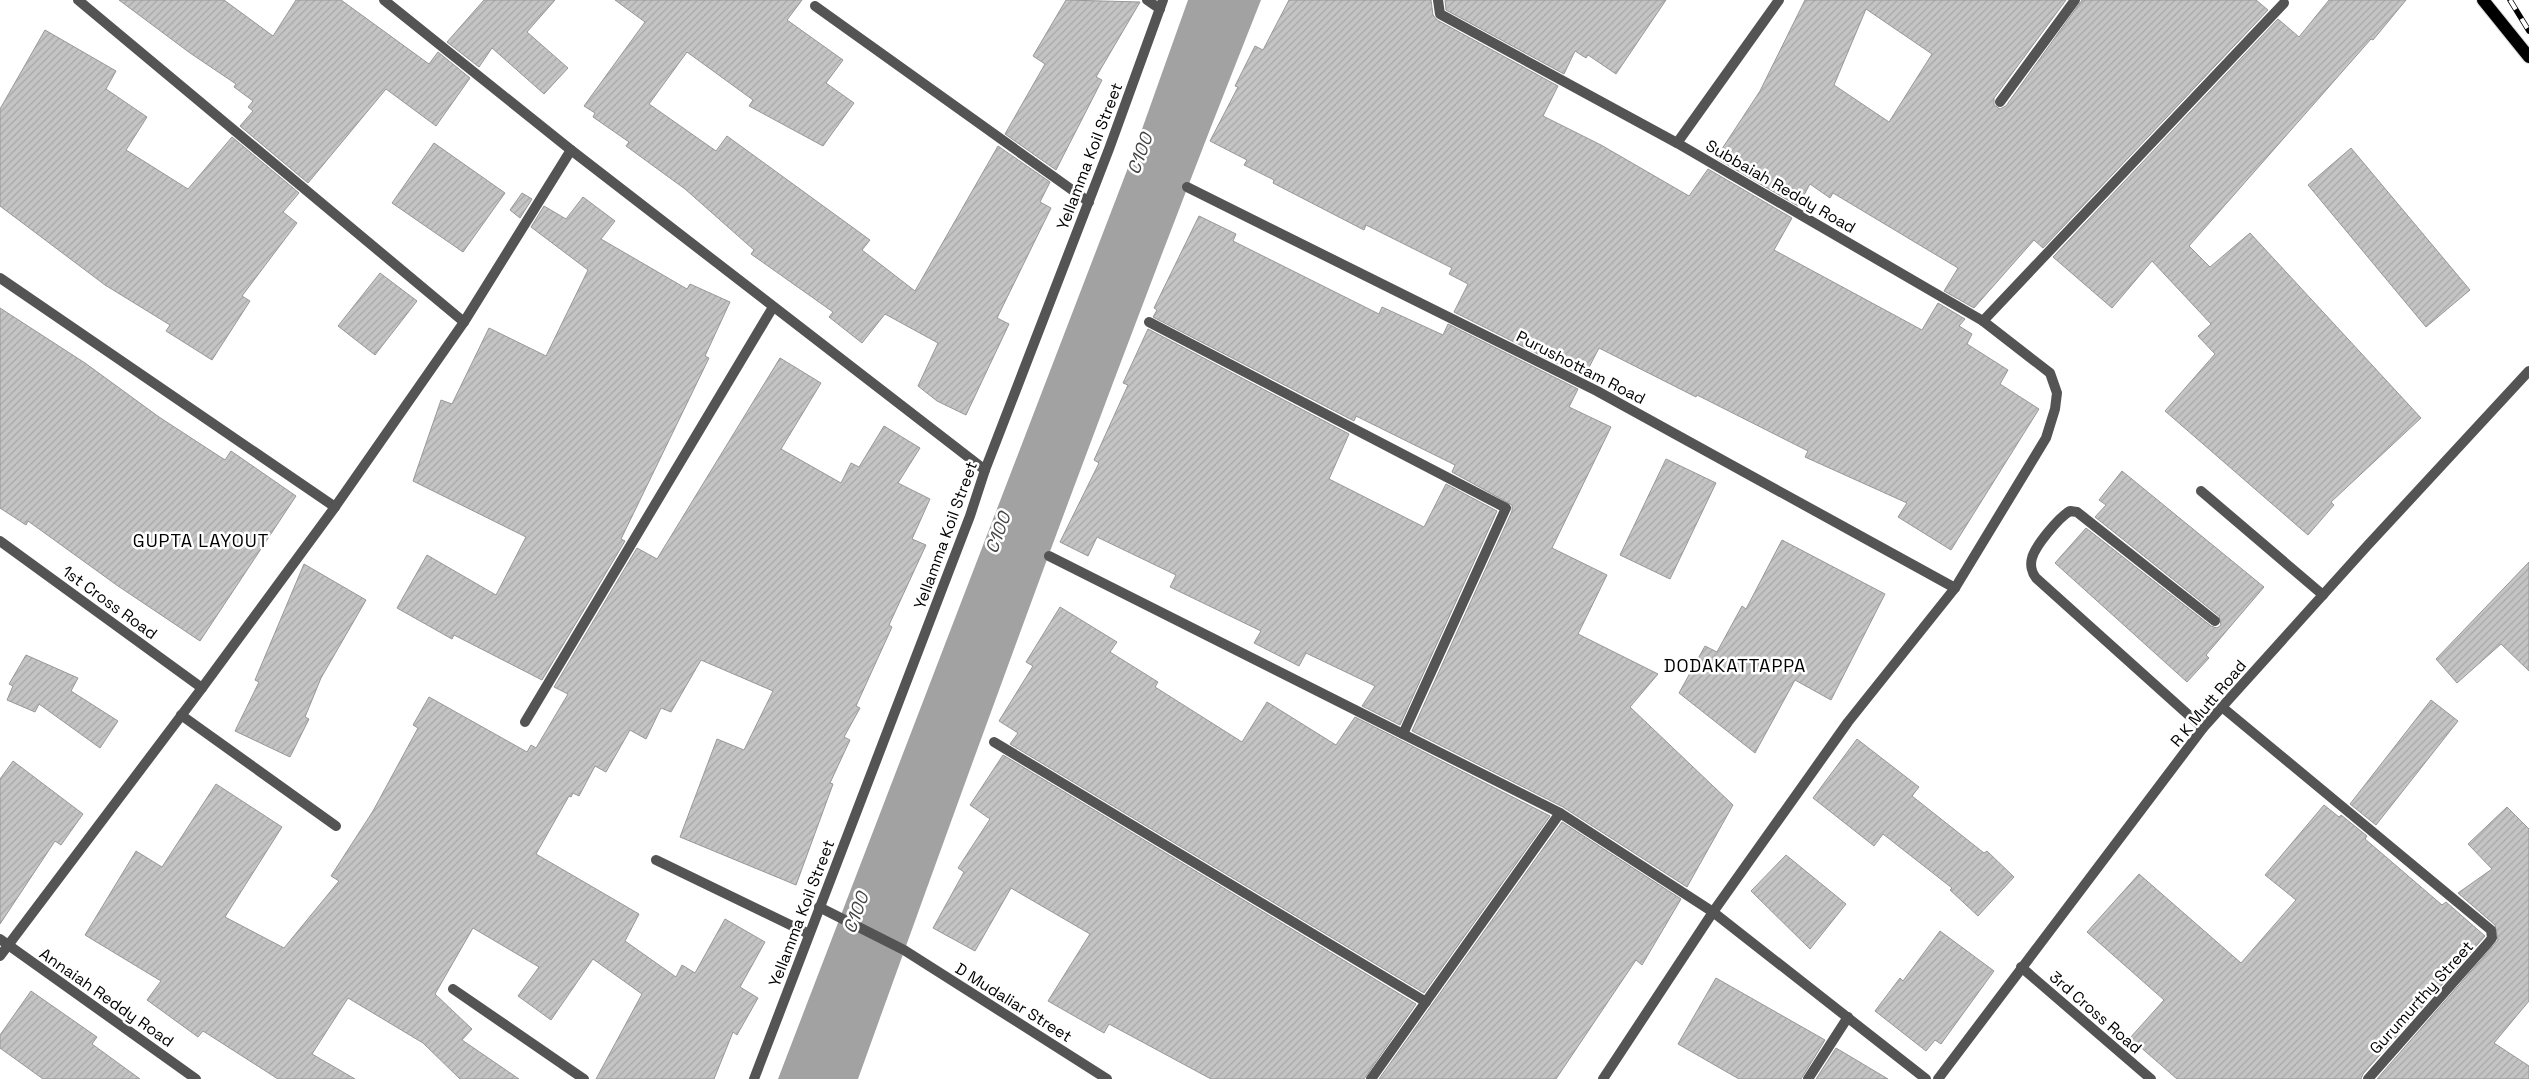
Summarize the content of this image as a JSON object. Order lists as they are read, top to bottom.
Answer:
{
  "streets": {
    "street": [
      "Yellamma Koil Street",
      "Subbaiah Reddy Road",
      "Purushottam Road",
      "1st Cross Road",
      "R K Mutt Road",
      "Annaiah Reddy Road",
      "Gurumurthy Street",
      "D Mudaliar Street",
      "3rd Cross Road"
    ]
  },
  "crossings": [
    ["Yellamma Koil Street", "D Mudaliar Street"],
    ["Subbaiah Reddy Road", "Purushottam Road"],
    ["R K Mutt Road", "Gurumurthy Street"],
    ["R K Mutt Road", "3rd Cross Road"]
  ],
  "districts": ["GUPTA LAYOUT", "DODAKATTAPPA"],
  "water": ["C100"]
}
